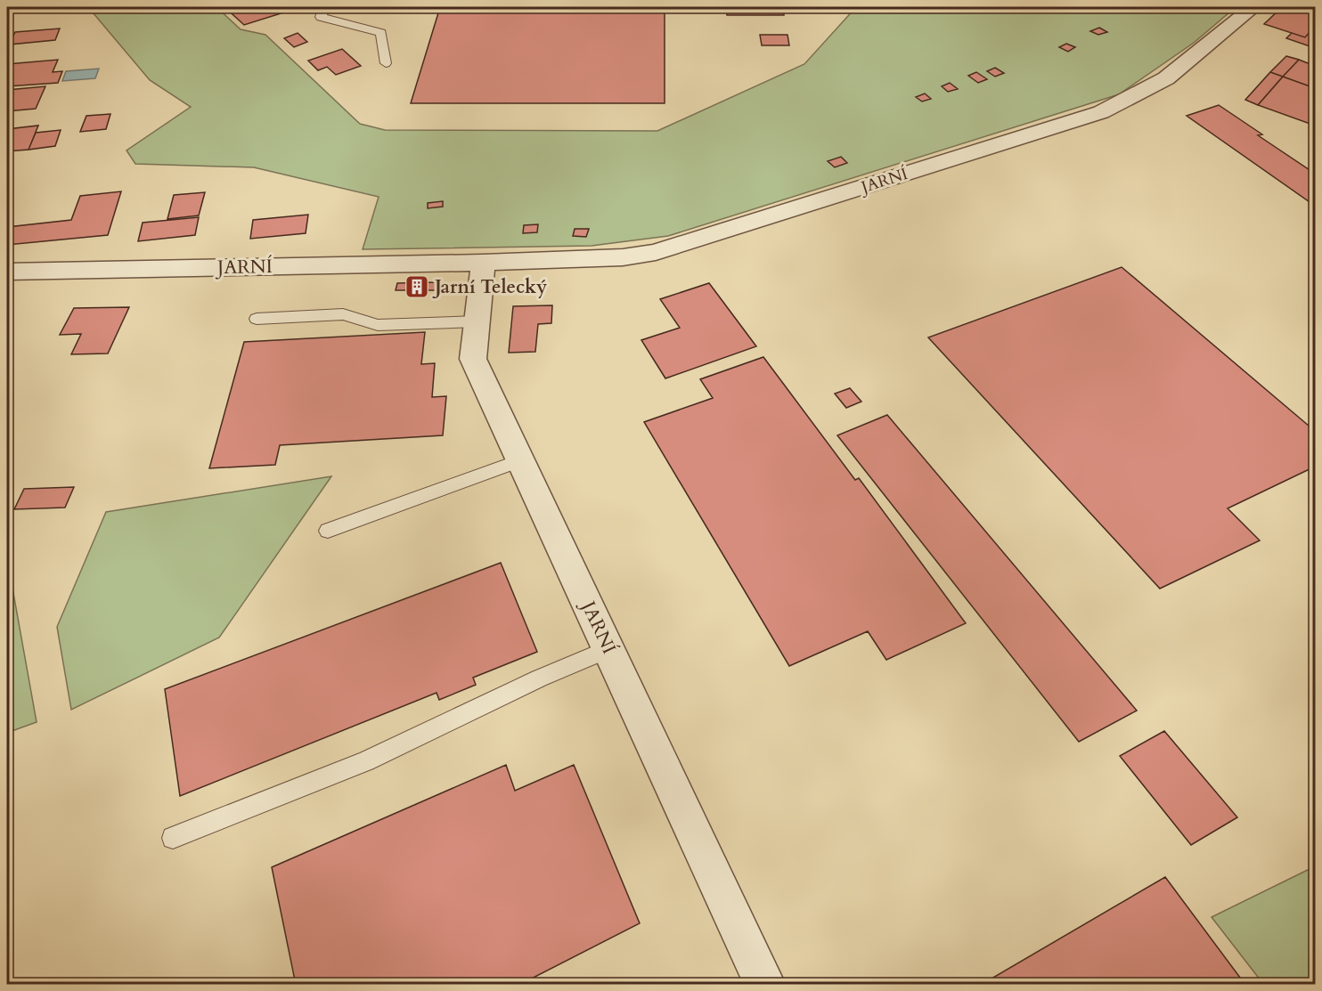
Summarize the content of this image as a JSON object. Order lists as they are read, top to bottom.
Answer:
{
  "streets": {
    "street": ["JARNÍ"]
  },
  "places": {
    "building": ["Jarní Telecký"]
  }
}
